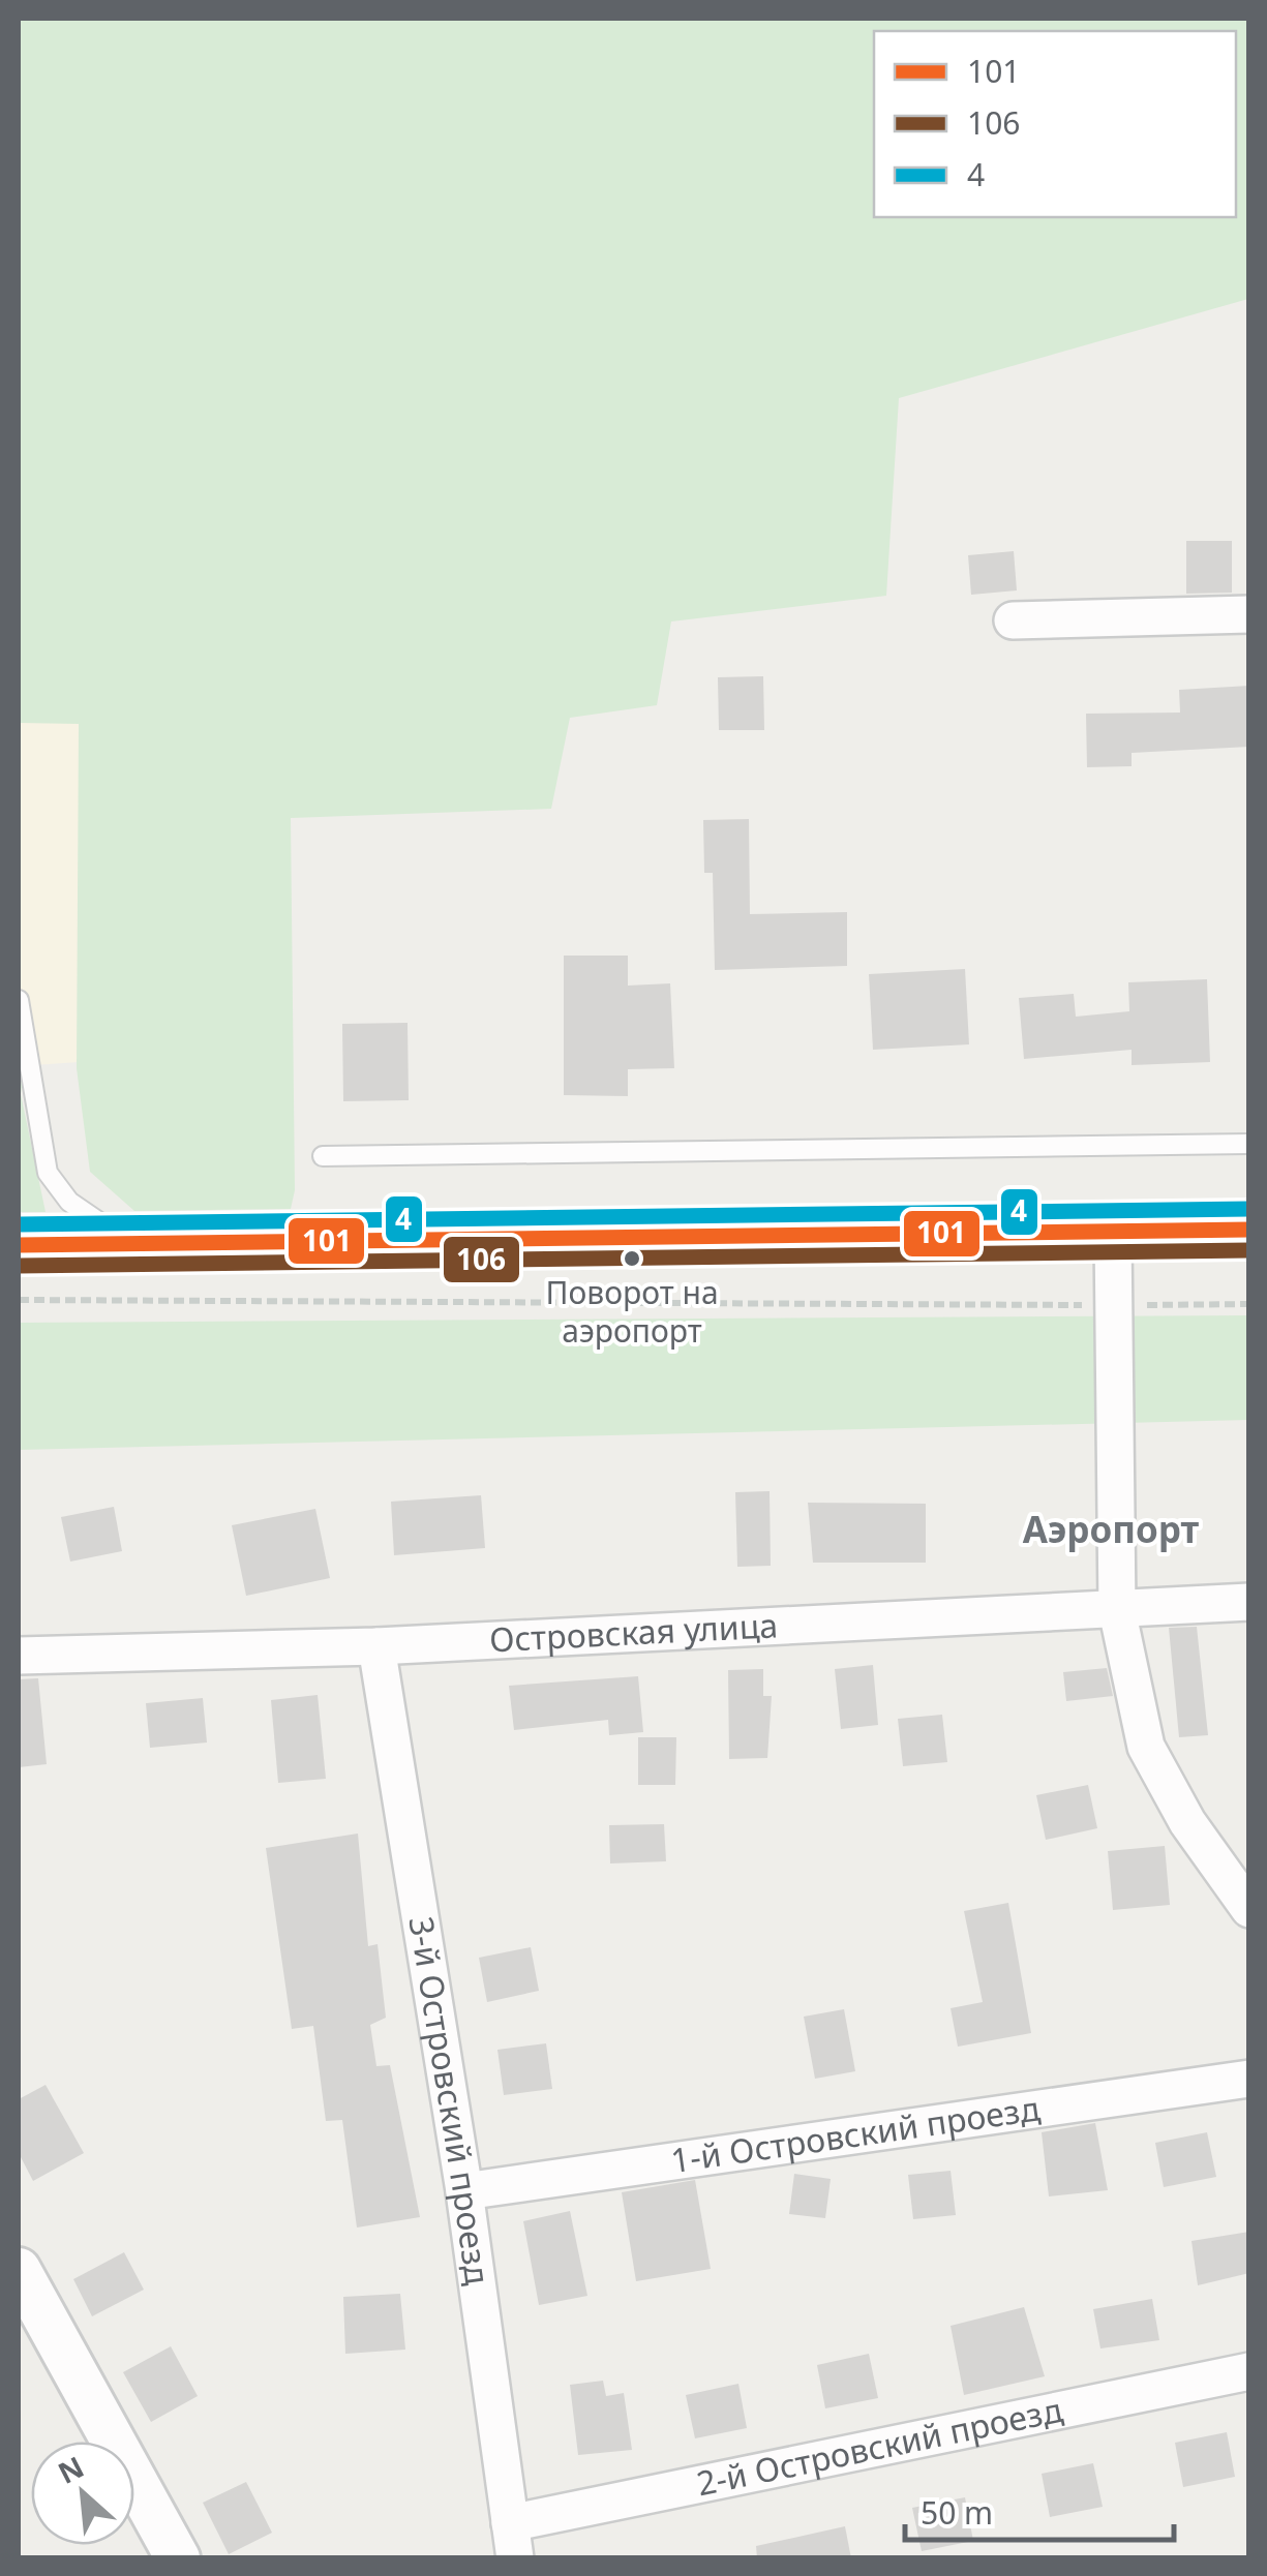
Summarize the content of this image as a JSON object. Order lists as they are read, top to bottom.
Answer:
{
  "streets": {
    "street": [
      "Островская улица",
      "3-й Островский проезд",
      "1-й Островский проезд",
      "2-й Островский проезд"
    ]
  },
  "crossings": [
    ["Островская улица", "3-й Островский проезд"],
    ["3-й Островский проезд", "1-й Островский проезд"],
    ["3-й Островский проезд", "2-й Островский проезд"]
  ],
  "districts": ["Аэропорт"],
  "places": ["Поворот на аэропорт"],
  "lines": ["transit line 4", "transit line 101", "transit line 106"],
  "legend": ["101", "106", "4"],
  "scale_bar": "50 m",
  "north": "top left"
}
